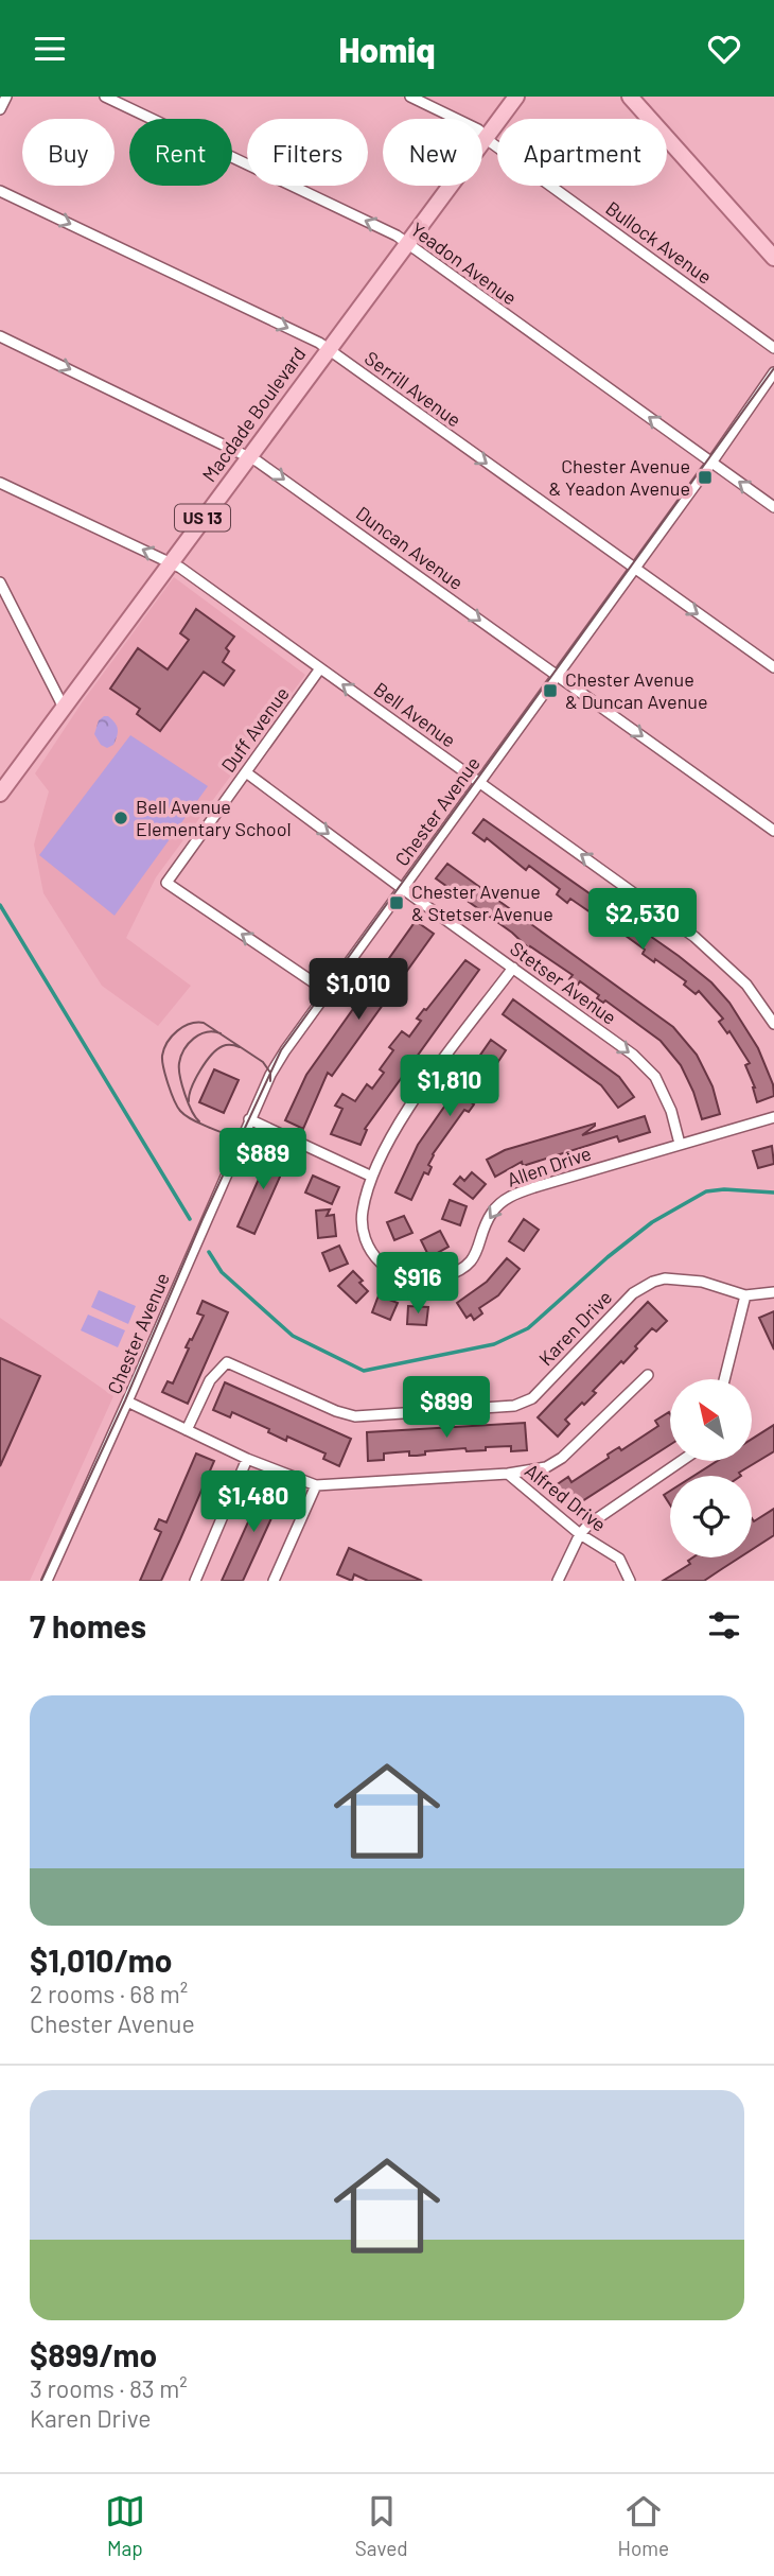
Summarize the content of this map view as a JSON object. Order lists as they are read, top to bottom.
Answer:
{
  "streets": {
    "main road": ["Macdade Boulevard", "US 13"],
    "street": [
      "Bullock Avenue",
      "Yeadon Avenue",
      "Serrill Avenue",
      "Duncan Avenue",
      "Bell Avenue",
      "Duff Avenue",
      "Chester Avenue",
      "Stetser Avenue",
      "Allen Drive",
      "Karen Drive",
      "Alfred Drive"
    ]
  },
  "crossings": [
    ["Bullock Avenue", "Macdade Boulevard"],
    ["Yeadon Avenue", "Macdade Boulevard"],
    ["Yeadon Avenue", "Chester Avenue"],
    ["Serrill Avenue", "Macdade Boulevard"],
    ["Serrill Avenue", "Chester Avenue"],
    ["Macdade Boulevard", "Duncan Avenue"],
    ["Macdade Boulevard", "Bell Avenue"],
    ["Duncan Avenue", "Chester Avenue"],
    ["Bell Avenue", "Duff Avenue"],
    ["Bell Avenue", "Chester Avenue"],
    ["Duff Avenue", "Chester Avenue"],
    ["Duff Avenue", "Stetser Avenue"],
    ["Chester Avenue", "Stetser Avenue"],
    ["Stetser Avenue", "Allen Drive"]
  ],
  "one_way": [
    "Yeadon Avenue",
    "Serrill Avenue",
    "Duncan Avenue",
    "Bell Avenue",
    "Stetser Avenue"
  ],
  "places": {
    "transit": ["Chester Avenue & Yeadon Avenue", "Chester Avenue & Duncan Avenue", "Chester Avenue & Stetser Avenue"],
    "other": ["Bell Avenue Elementary School"]
  },
  "north": "top left",
  "page": {
    "header": "Homiq",
    "chip": [
      "Buy",
      "Rent",
      "Filters",
      "New",
      "Apartment"
    ],
    "price": [
      "$2,530",
      "$1,010",
      "$1,810",
      "$889",
      "$916",
      "$899",
      "$1,480"
    ],
    "heading": "7 homes",
    "list": [
      {
        "name": "$1,010/mo",
        "note": "2 rooms · 68 m² · Chester Avenue"
      },
      {
        "name": "$899/mo",
        "note": "3 rooms · 83 m² · Karen Drive"
      }
    ],
    "tabs": ["Map", "Saved", "Home"]
  }
}
